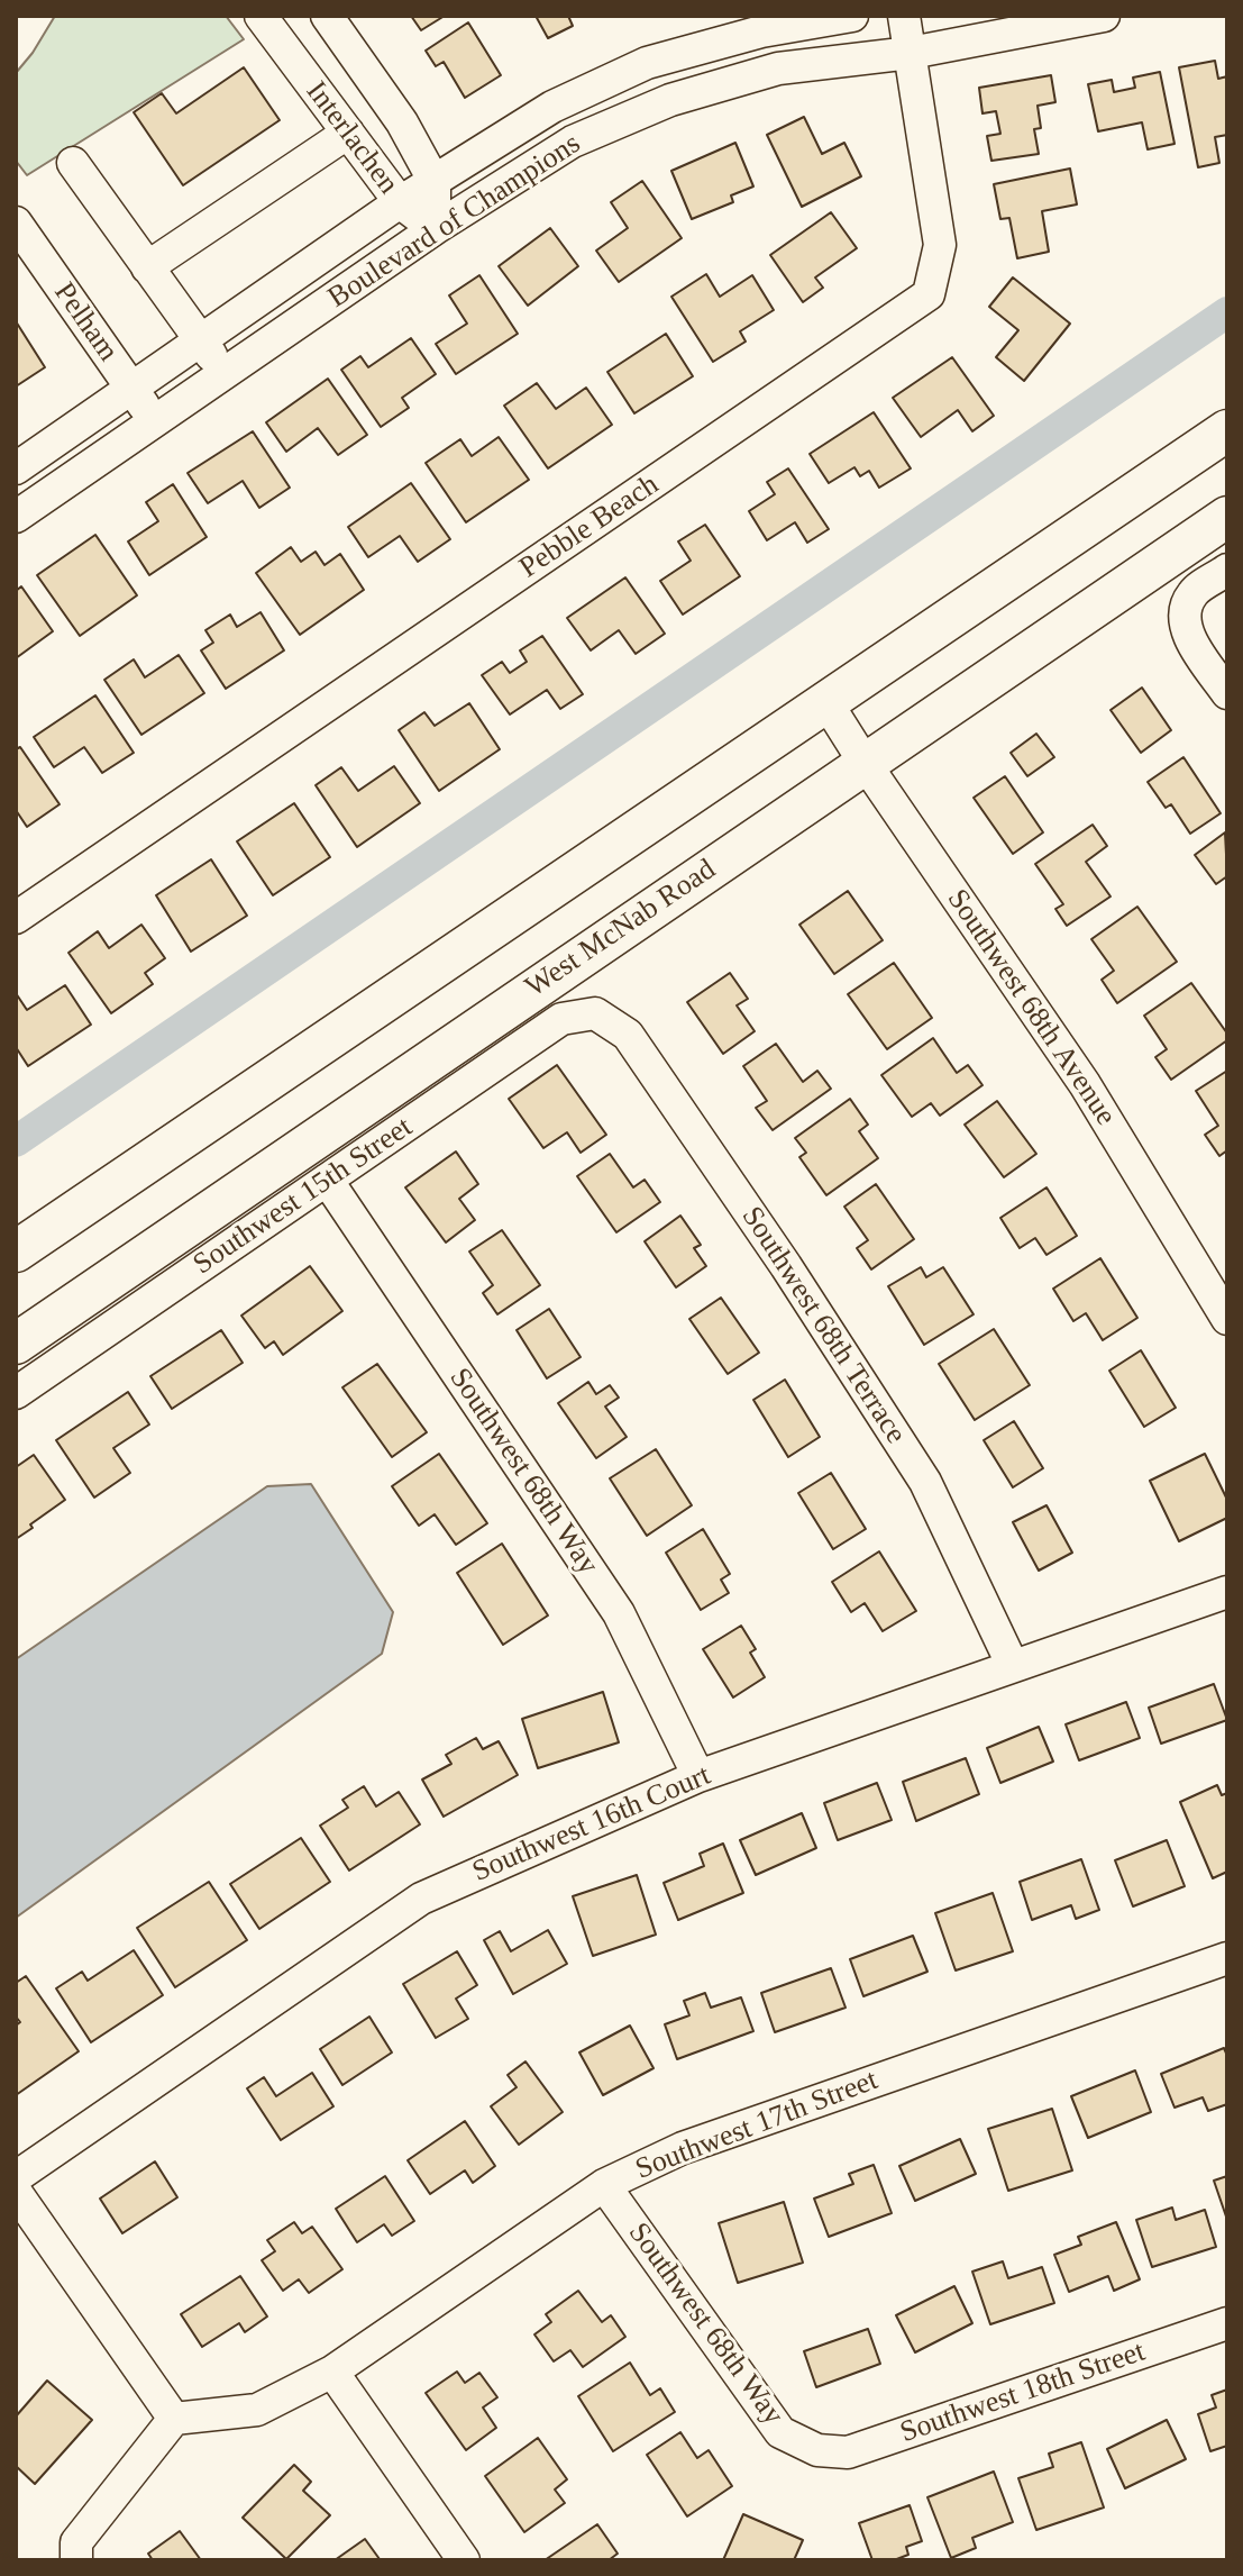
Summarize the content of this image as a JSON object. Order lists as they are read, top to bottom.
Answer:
{
  "streets": {
    "main road": ["West McNab Road"],
    "street": [
      "Interlachen",
      "Boulevard of Champions",
      "Pelham",
      "Pebble Beach",
      "Southwest 68th Avenue",
      "Southwest 15th Street",
      "Southwest 68th Terrace",
      "Southwest 68th Way",
      "Southwest 16th Court",
      "Southwest 17th Street",
      "Southwest 18th Street"
    ]
  },
  "crossings": [
    ["Interlachen", "Boulevard of Champions"],
    ["Boulevard of Champions", "Pelham"],
    ["Boulevard of Champions", "Pebble Beach"],
    ["West McNab Road", "Southwest 68th Avenue"],
    ["Southwest 15th Street", "Southwest 68th Terrace"],
    ["Southwest 15th Street", "Southwest 68th Way"],
    ["Southwest 68th Terrace", "Southwest 16th Court"],
    ["Southwest 68th Way", "Southwest 16th Court"],
    ["Southwest 68th Way", "Southwest 17th Street"],
    ["Southwest 68th Way", "Southwest 18th Street"]
  ]
}
